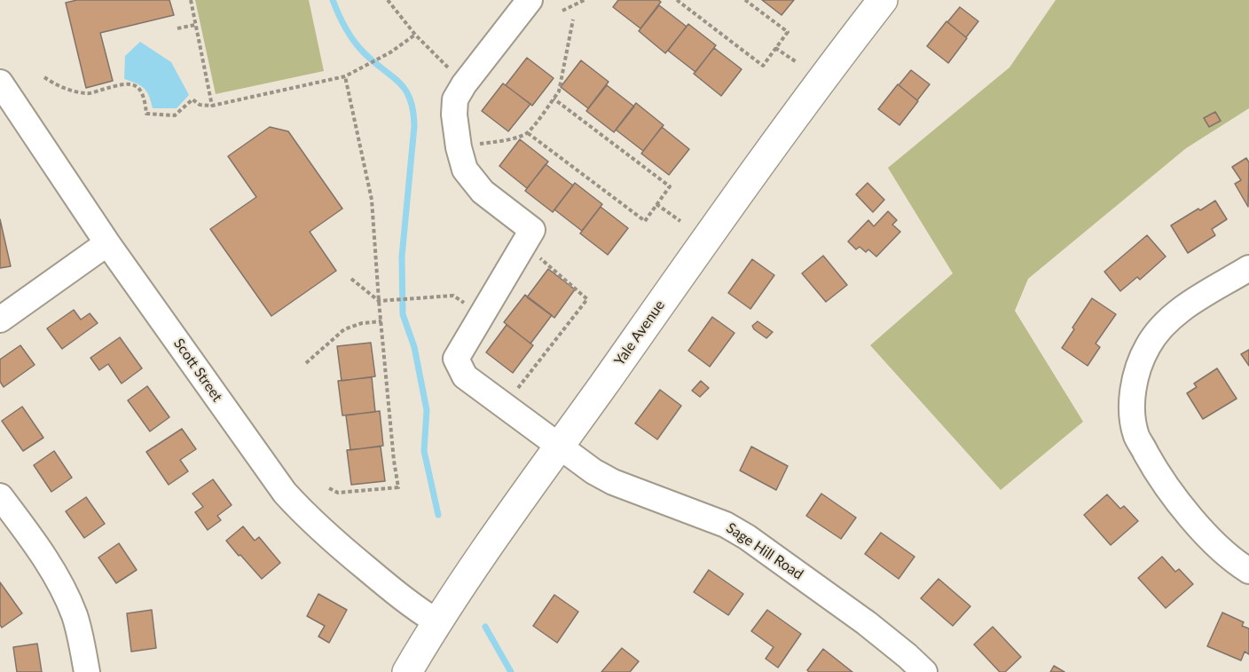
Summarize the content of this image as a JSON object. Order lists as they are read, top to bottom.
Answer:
{
  "streets": {
    "main road": ["Yale Avenue"],
    "street": ["Scott Street", "Sage Hill Road"]
  },
  "crossings": [
    ["Yale Avenue", "Scott Street"],
    ["Yale Avenue", "Sage Hill Road"]
  ]
}
